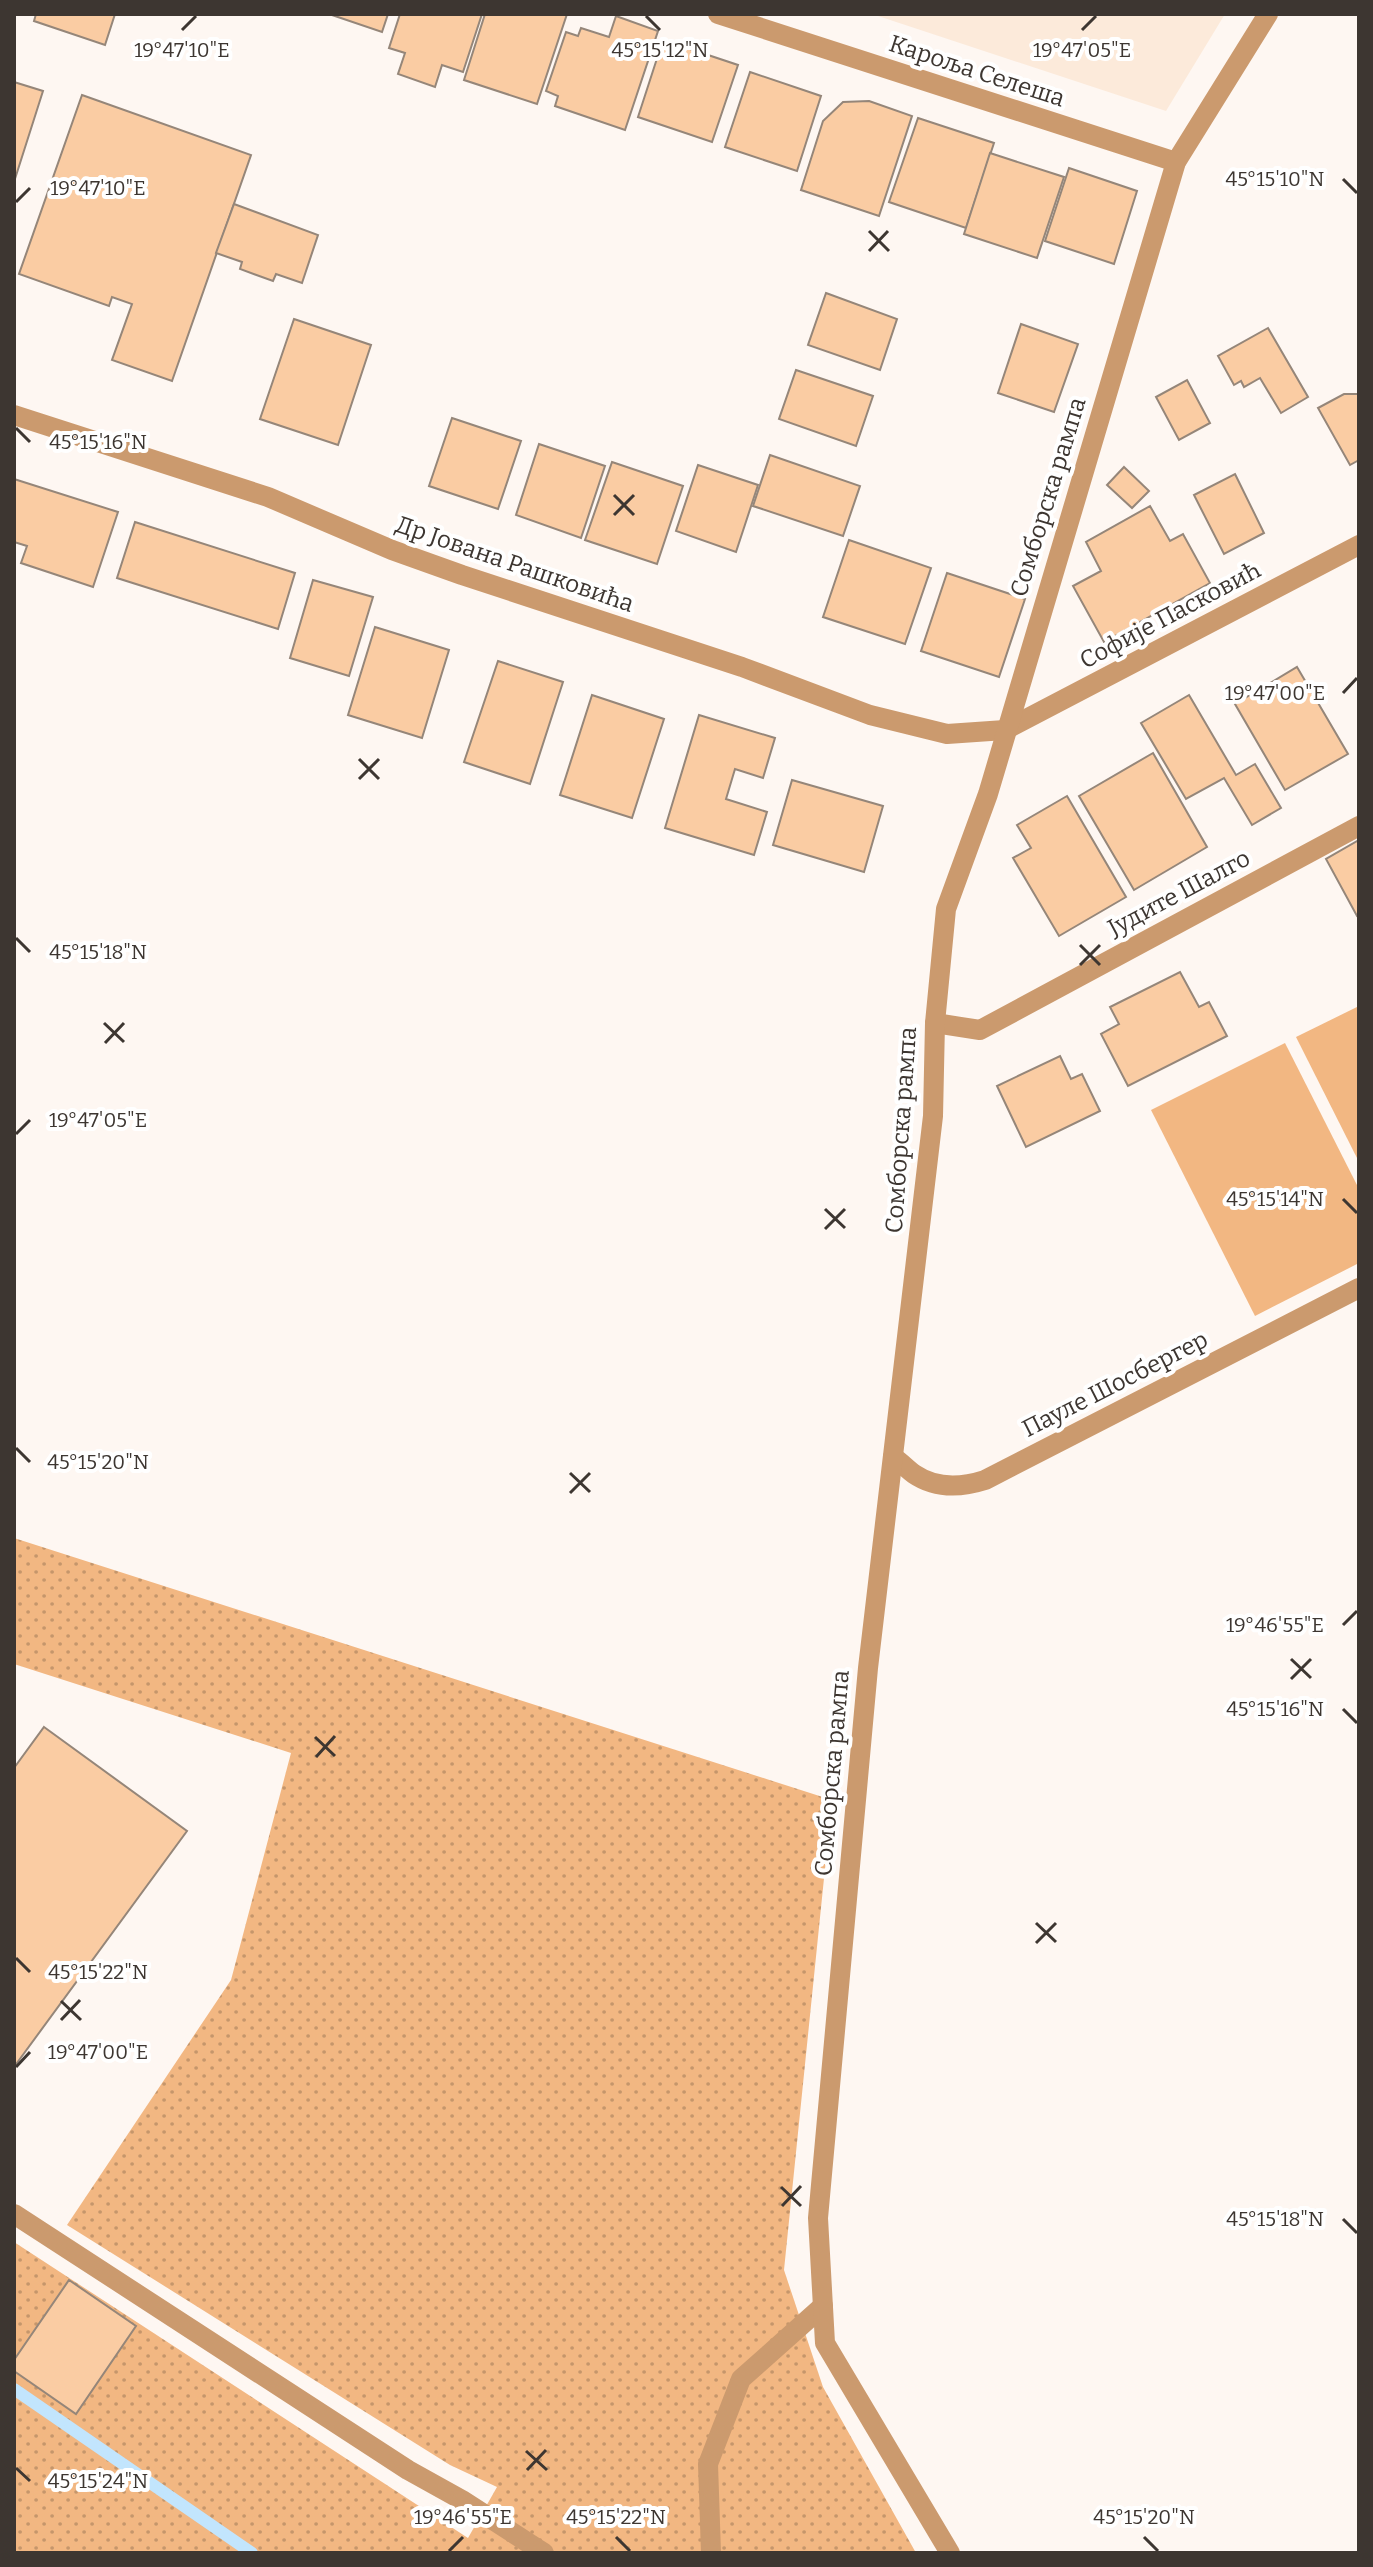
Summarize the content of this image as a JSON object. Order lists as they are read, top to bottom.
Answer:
{
  "streets": {
    "street": [
      "Кароља Селеша",
      "Сомборска рампа",
      "Др Јована Рашковића",
      "Софије Пасковић",
      "Јудите Шалго",
      "Пауле Шосбергер"
    ]
  },
  "crossings": [
    ["Кароља Селеша", "Сомборска рампа"],
    ["Сомборска рампа", "Др Јована Рашковића"],
    ["Сомборска рампа", "Софије Пасковић"],
    ["Сомборска рампа", "Јудите Шалго"],
    ["Сомборска рампа", "Пауле Шосбергер"],
    ["Др Јована Рашковића", "Софије Пасковић"]
  ],
  "coordinates": [
    "45°15'12\"N",
    "19°47'10\"E",
    "19°47'05\"E",
    "45°15'10\"N",
    "45°15'16\"N",
    "19°47'00\"E",
    "45°15'18\"N",
    "45°15'14\"N",
    "45°15'20\"N",
    "19°46'55\"E",
    "45°15'22\"N",
    "45°15'24\"N"
  ]
}
